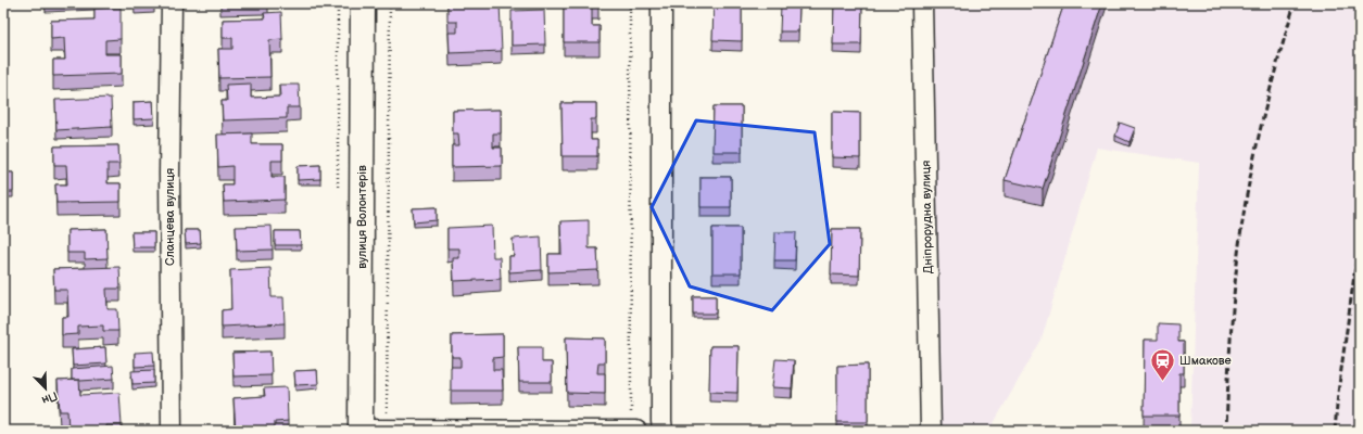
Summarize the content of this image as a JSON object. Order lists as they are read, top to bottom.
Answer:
{
  "streets": {
    "street": ["Сланцева вулиця", "вулиця Волонтерів", "Дніпрорудна вулиця"]
  },
  "places": {
    "station": ["Шмакове"]
  },
  "north": "bottom right"
}
